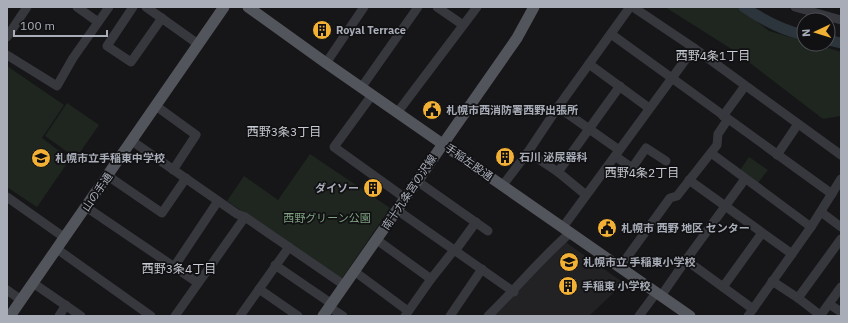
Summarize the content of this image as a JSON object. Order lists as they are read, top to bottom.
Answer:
{
  "streets": {
    "main road": ["手稲左股通", "山の手通", "南十九条宮の沢線"]
  },
  "crossings": [
    ["手稲左股通", "南十九条宮の沢線"]
  ],
  "districts": [
    "西野4条1丁目",
    "西野3条3丁目",
    "西野4条2丁目",
    "西野3条4丁目"
  ],
  "parks": ["西野グリーン公園"],
  "places": {
    "building": [
      "Royal Terrace",
      "石川 泌尿器科",
      "ダイソー",
      "手稲東 小学校"
    ],
    "public building": ["札幌市西消防署西野出張所", "札幌市 西野 地区 センター"],
    "school or university": ["札幌市立手稲東中学校", "札幌市立 手稲東小学校"]
  },
  "scale_bar": "100 m",
  "north": "left"
}
